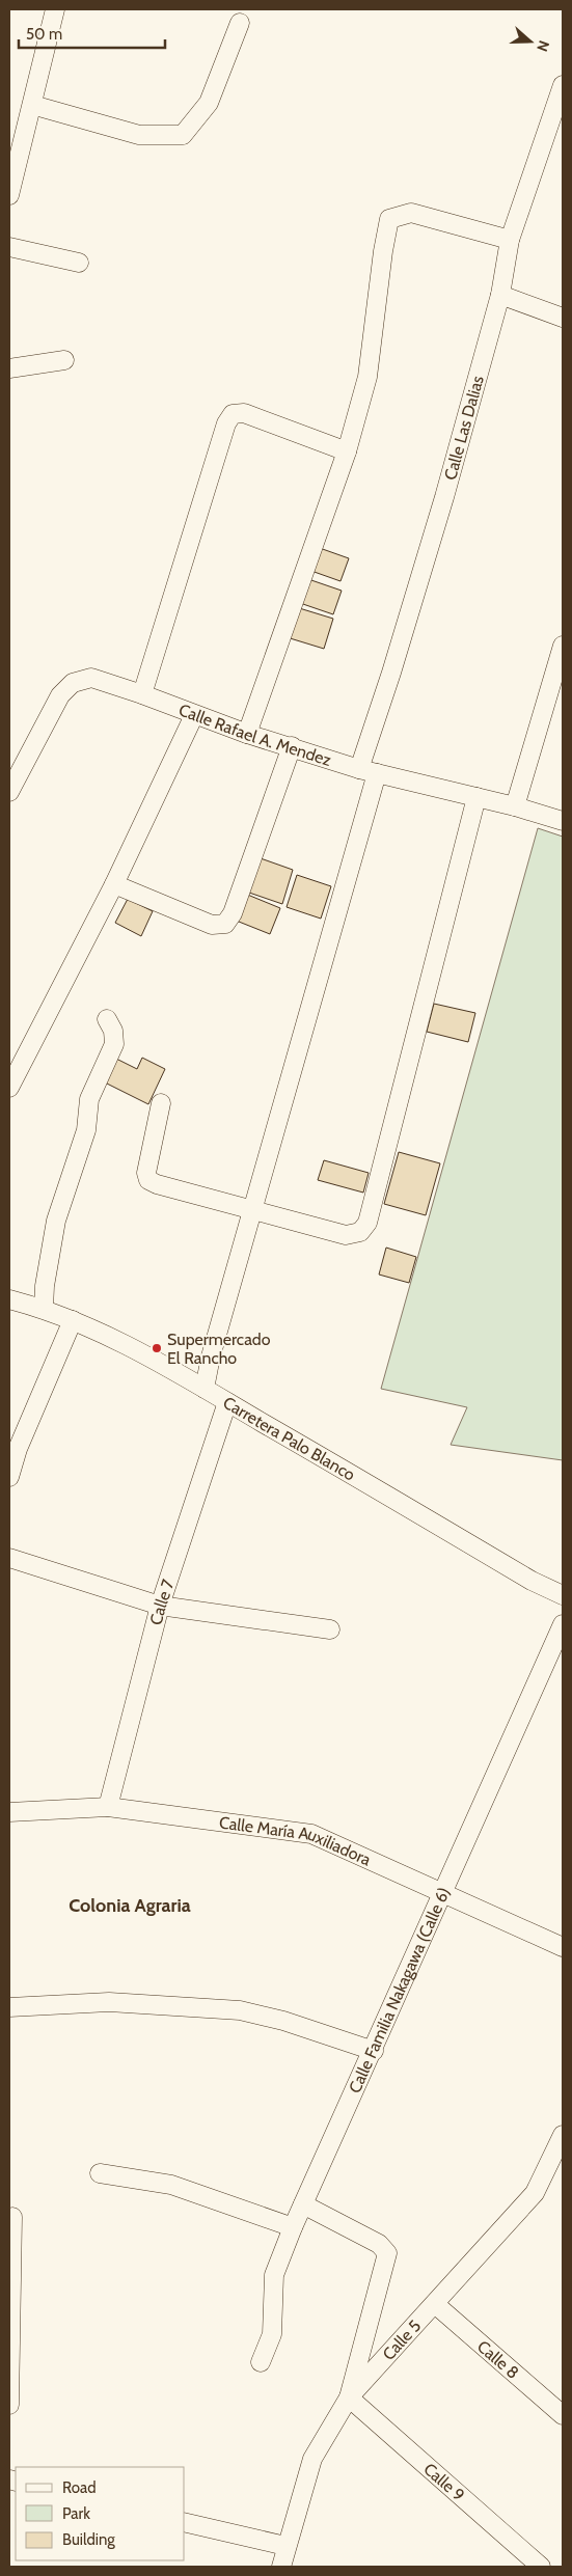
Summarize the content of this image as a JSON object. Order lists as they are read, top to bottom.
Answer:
{
  "streets": {
    "street": [
      "Calle Las Dalias",
      "Calle Rafael A. Mendez",
      "Carretera Palo Blanco",
      "Calle 7",
      "Calle María Auxiliadora",
      "Calle Familia Nakagawa (Calle 6)",
      "Calle 5",
      "Calle 8",
      "Calle 9"
    ]
  },
  "crossings": [
    ["Calle Las Dalias", "Calle Rafael A. Mendez"],
    ["Carretera Palo Blanco", "Calle 7"],
    ["Calle 7", "Calle María Auxiliadora"],
    ["Calle María Auxiliadora", "Calle Familia Nakagawa (Calle 6)"],
    ["Calle 5", "Calle 8"],
    ["Calle 5", "Calle 9"]
  ],
  "districts": ["Colonia Agraria"],
  "places": ["Supermercado El Rancho"],
  "legend": ["Road", "Park", "Building"],
  "scale_bar": "50 m",
  "north": "right"
}
